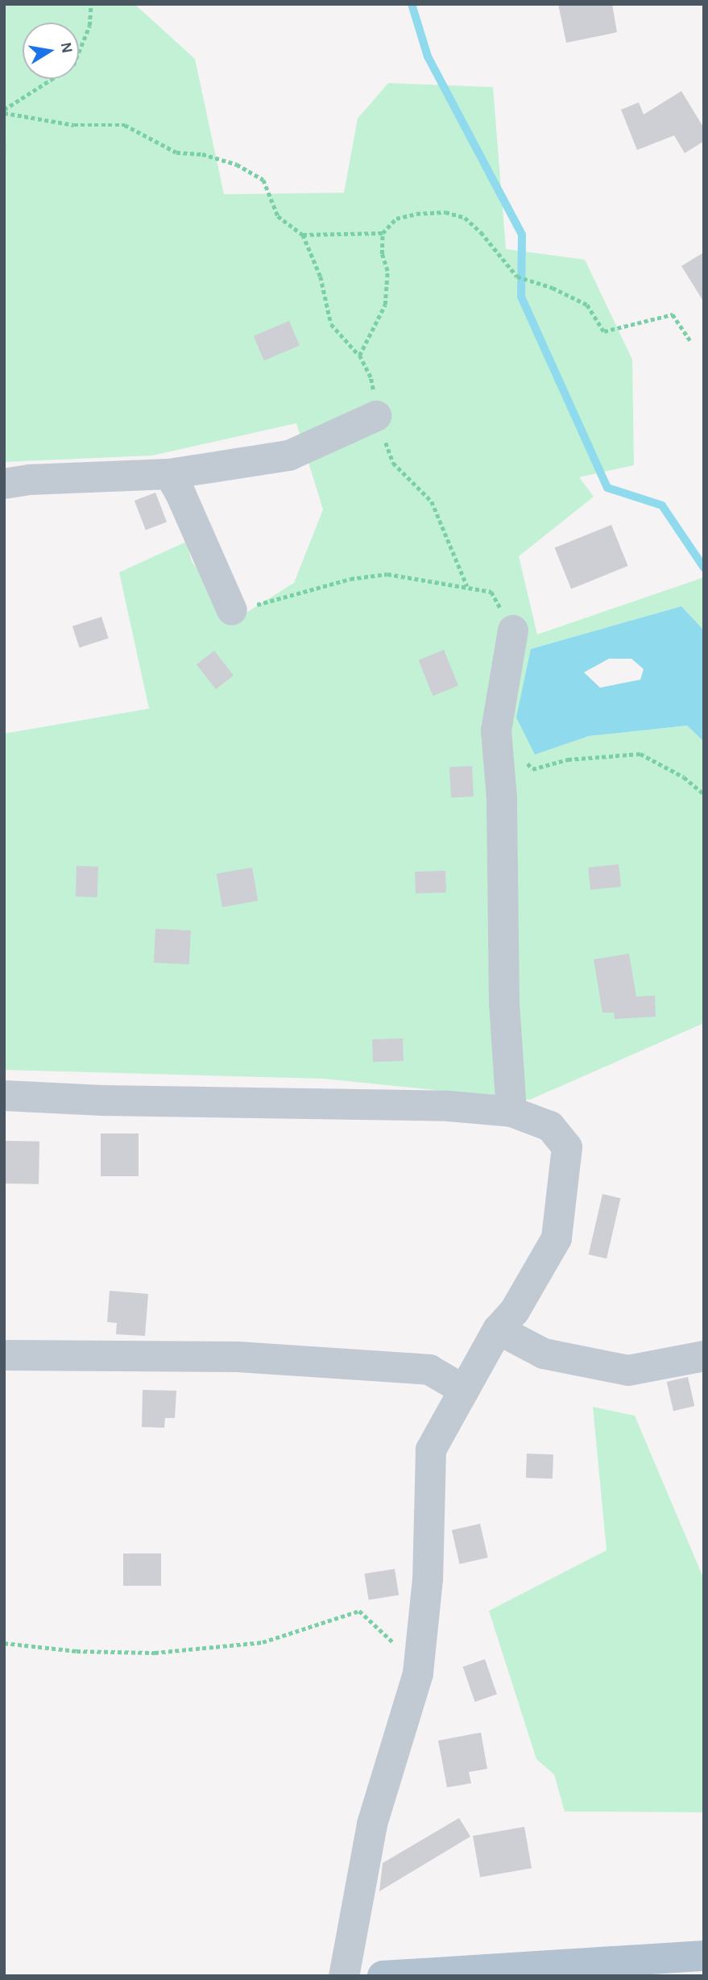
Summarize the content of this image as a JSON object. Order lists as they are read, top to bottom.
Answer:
{
  "north": "right"
}
